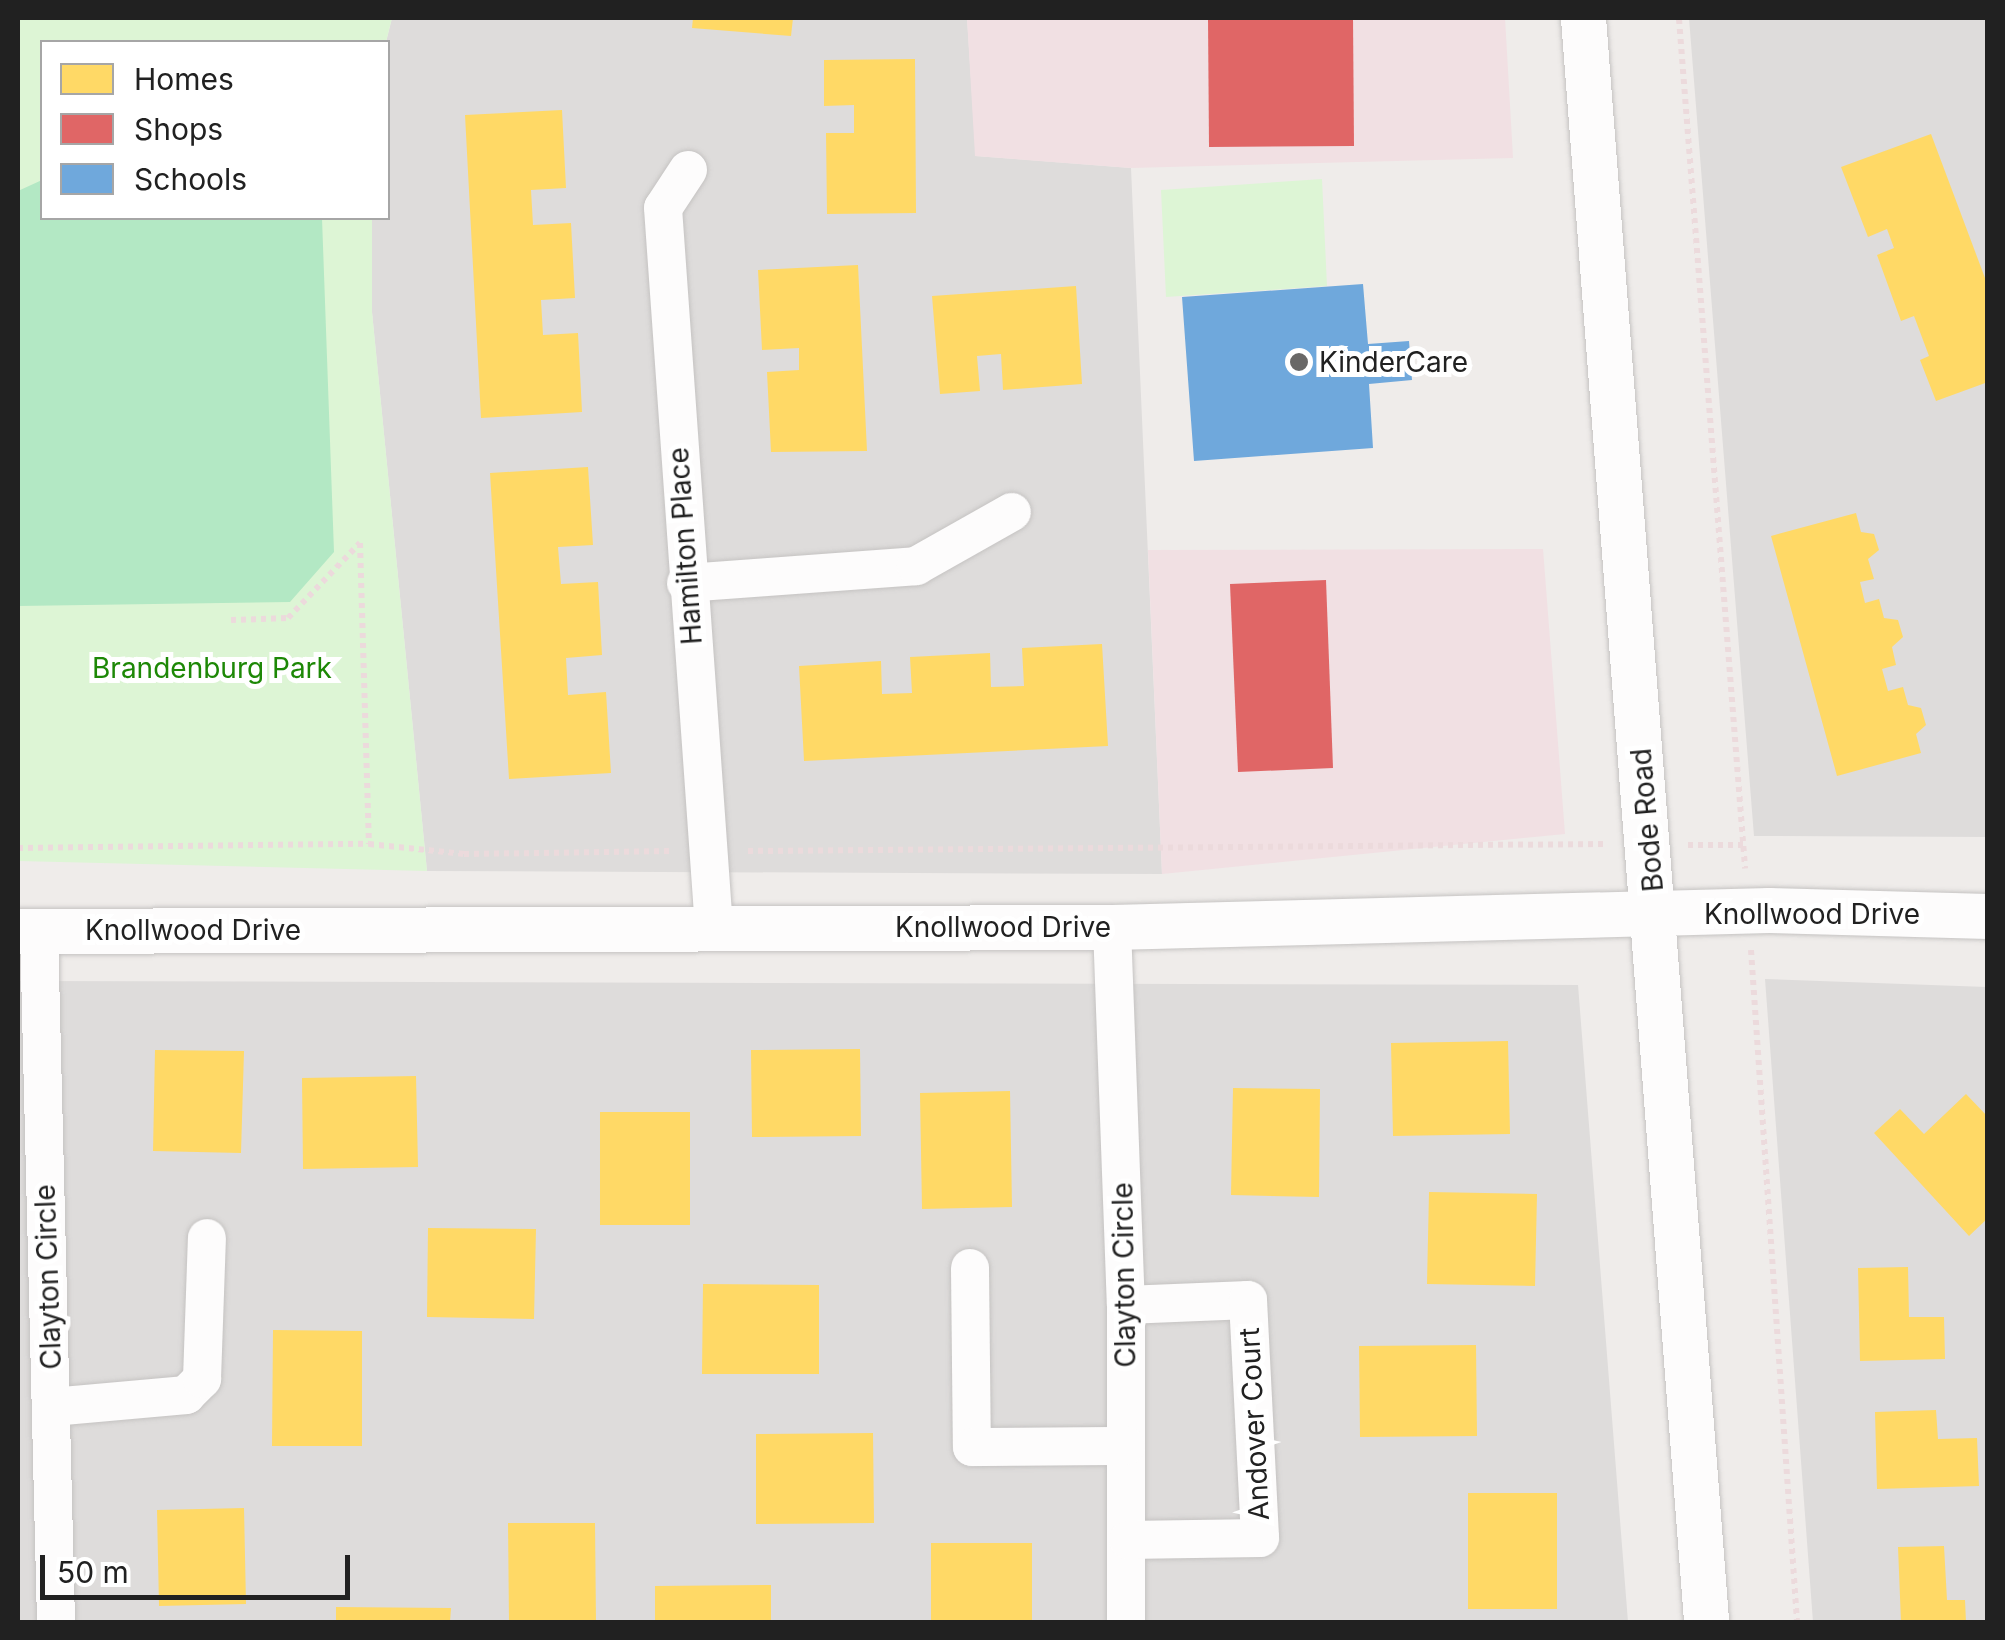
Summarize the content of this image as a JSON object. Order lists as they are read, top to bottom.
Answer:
{
  "streets": {
    "street": [
      "Hamilton Place",
      "Bode Road",
      "Knollwood Drive",
      "Clayton Circle",
      "Andover Court"
    ]
  },
  "crossings": [
    ["Hamilton Place", "Knollwood Drive"],
    ["Bode Road", "Knollwood Drive"],
    ["Knollwood Drive", "Clayton Circle"],
    ["Clayton Circle", "Andover Court"]
  ],
  "parks": ["Brandenburg Park"],
  "places": ["KinderCare"],
  "legend": ["Homes", "Shops", "Schools"],
  "scale_bar": "50 m"
}
